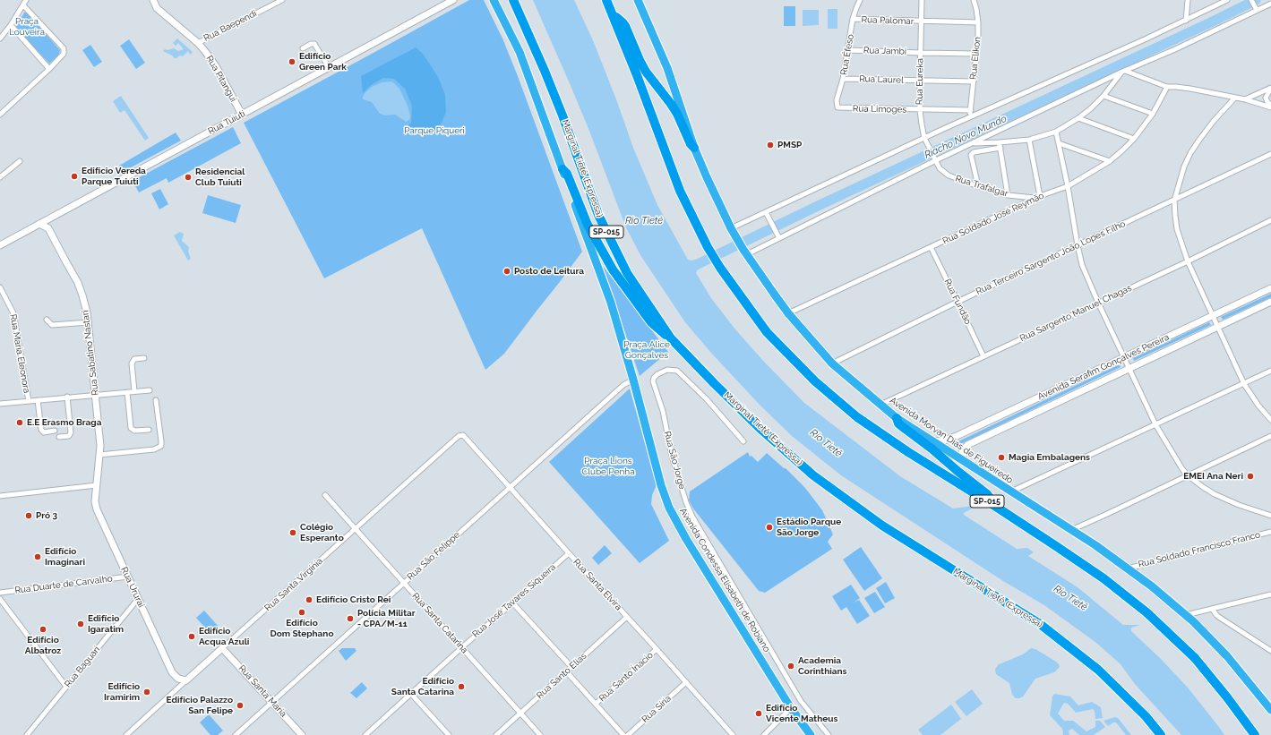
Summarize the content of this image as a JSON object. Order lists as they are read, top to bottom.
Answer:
{
  "streets": {
    "highway": [
      "Marginal Tietê (Expressa)",
      "SP-015",
      "Avenida Morvan Dias de Figueiredo",
      "Avenida Condessa Elisabeth de Robiano"
    ],
    "street": [
      "Rua Palomar",
      "Rua Baependi",
      "Rua Jambi",
      "Rua Éfeso",
      "Rua Elikon",
      "Rua Pitangui",
      "Rua Laurel",
      "Rua Eureka",
      "Rua Limoges",
      "Rua Tuiuti",
      "Rua Trafalgar",
      "Rua Soldado José Reymão",
      "Rua Terceiro Sargento João Lopes Filho",
      "Rua Fundão",
      "Rua Sargento Manuel Chagas",
      "Rua Sabatino Nastari",
      "Rua Maria Eleonora",
      "Avenida Serafim Gonçalves Pereira",
      "Rua São Jorge",
      "Rua Soldado Francisco Franco",
      "Rua São Felippe",
      "Rua Duarte de Carvalho",
      "Rua Santa Virgínia",
      "Rua Santa Elvira",
      "Rua Ururai",
      "Rua José Tavares Siqueira",
      "Rua Santa Catarina",
      "Rua Baguari",
      "Rua Santo Elias",
      "Rua Santo Ínacio",
      "Rua Santa Maria",
      "Rua Síria"
    ]
  },
  "crossings": [
    ["Rua Palomar", "Rua Éfeso"],
    ["Rua Palomar", "Rua Elikon"],
    ["Rua Palomar", "Rua Eureka"],
    ["Rua Baependi", "Rua Pitangui"],
    ["Rua Jambi", "Rua Éfeso"],
    ["Rua Jambi", "Rua Elikon"],
    ["Rua Jambi", "Rua Eureka"],
    ["Rua Éfeso", "Rua Laurel"],
    ["Rua Éfeso", "Rua Limoges"],
    ["Rua Elikon", "Rua Laurel"],
    ["Rua Elikon", "Rua Limoges"],
    ["Rua Pitangui", "Rua Tuiuti"],
    ["Rua Laurel", "Rua Eureka"],
    ["Rua Eureka", "Rua Limoges"],
    ["Rua Eureka", "Rua Trafalgar"],
    ["Rua Trafalgar", "Rua Soldado José Reymão"],
    ["Rua Soldado José Reymão", "Rua Fundão"],
    ["Rua Soldado José Reymão", "Avenida Morvan Dias de Figueiredo"],
    ["Rua Terceiro Sargento João Lopes Filho", "Rua Fundão"],
    ["Rua Terceiro Sargento João Lopes Filho", "Avenida Morvan Dias de Figueiredo"],
    ["Rua Fundão", "Rua Sargento Manuel Chagas"],
    ["Rua Sargento Manuel Chagas", "Avenida Morvan Dias de Figueiredo"],
    ["Rua Sabatino Nastari", "Rua Ururai"],
    ["Avenida Serafim Gonçalves Pereira", "Avenida Morvan Dias de Figueiredo"],
    ["Avenida Morvan Dias de Figueiredo", "Rua Soldado Francisco Franco"],
    ["Rua São Felippe", "Avenida Condessa Elisabeth de Robiano"],
    ["Rua São Felippe", "Rua Santa Elvira"],
    ["Rua São Felippe", "Rua Santa Catarina"],
    ["Rua São Felippe", "Rua Santa Maria"],
    ["Rua Duarte de Carvalho", "Rua Ururai"],
    ["Rua Santa Virgínia", "Rua Santa Elvira"],
    ["Rua Santa Virgínia", "Rua Ururai"],
    ["Rua Santa Virgínia", "Rua Santa Catarina"],
    ["Rua Santa Virgínia", "Rua Santa Maria"],
    ["Rua Santa Elvira", "Rua José Tavares Siqueira"],
    ["Rua Santa Elvira", "Rua Santo Elias"],
    ["Rua Santa Elvira", "Rua Santo Ínacio"],
    ["Rua Santa Elvira", "Rua Síria"],
    ["Rua Ururai", "Rua Baguari"],
    ["Rua José Tavares Siqueira", "Rua Santa Catarina"],
    ["Rua Santa Catarina", "Rua Santo Elias"]
  ],
  "water": ["Riacho Novo Mundo", "Rio Tietê"],
  "parks": [
    "Praça Louveira",
    "Parque Piqueri",
    "Praça Alice Gonçalves",
    "Praça Lions Clube Penha"
  ],
  "places": [
    "Edifício Green Park",
    "PMSP",
    "Edifício Vereda Parque Tuiuti",
    "Residencial Club Tuiuti",
    "Posto de Leitura",
    "E.E Erasmo Braga",
    "Magia Embalagens",
    "EMEI Ana Neri",
    "Pró 3",
    "Estádio Parque São Jorge",
    "Colégio Esperanto",
    "Edifício Imaginari",
    "Edifício Cristo Rei",
    "Edifício Dom Stephano",
    "Polícia Militar - CPA/M-11",
    "Edifício Igaratim",
    "Edifício Albatroz",
    "Edifício Acqua Azuli",
    "Academia Corinthians",
    "Edifício Santa Catarina",
    "Edifício Iramirim",
    "Edifício Palazzo San Felipe",
    "Edifício Vicente Matheus"
  ]
}
